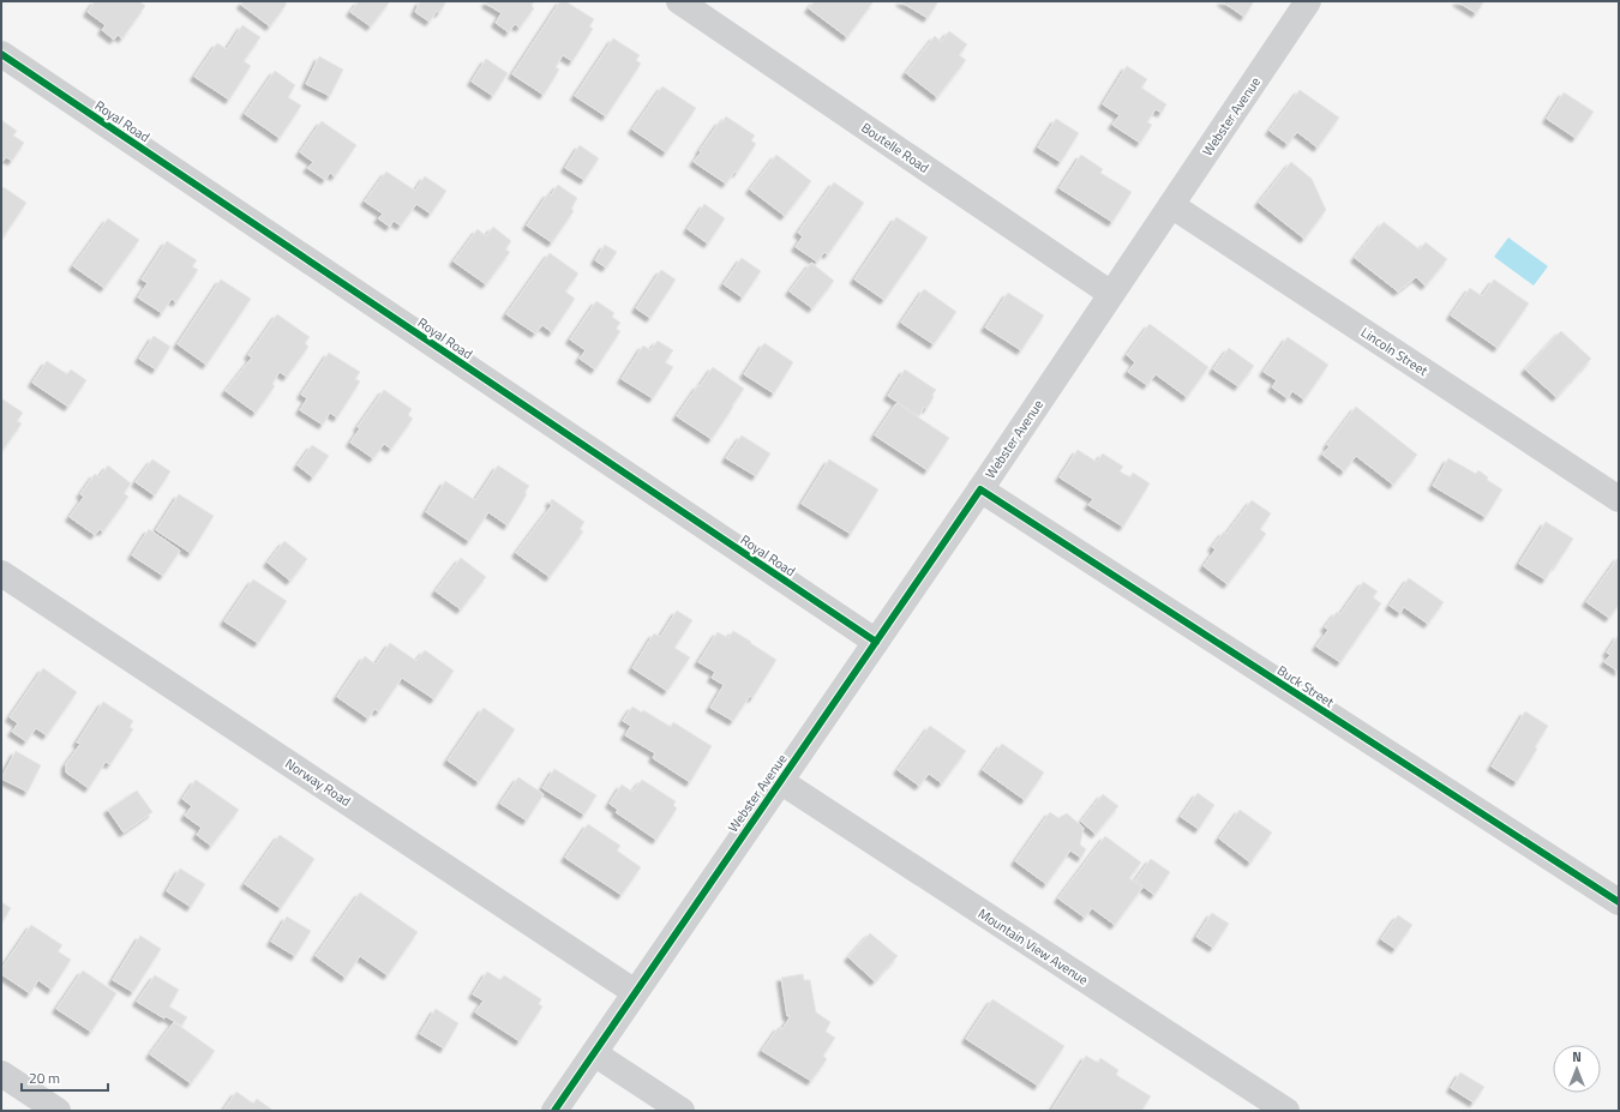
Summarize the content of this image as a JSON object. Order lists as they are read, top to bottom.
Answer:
{
  "streets": {
    "street": [
      "Webster Avenue",
      "Royal Road",
      "Boutelle Road",
      "Lincoln Street",
      "Buck Street",
      "Norway Road",
      "Mountain View Avenue"
    ]
  },
  "crossings": [
    ["Webster Avenue", "Royal Road"],
    ["Webster Avenue", "Boutelle Road"],
    ["Webster Avenue", "Lincoln Street"],
    ["Webster Avenue", "Buck Street"],
    ["Webster Avenue", "Norway Road"],
    ["Webster Avenue", "Mountain View Avenue"]
  ],
  "scale_bar": "20 m",
  "north": "top"
}
